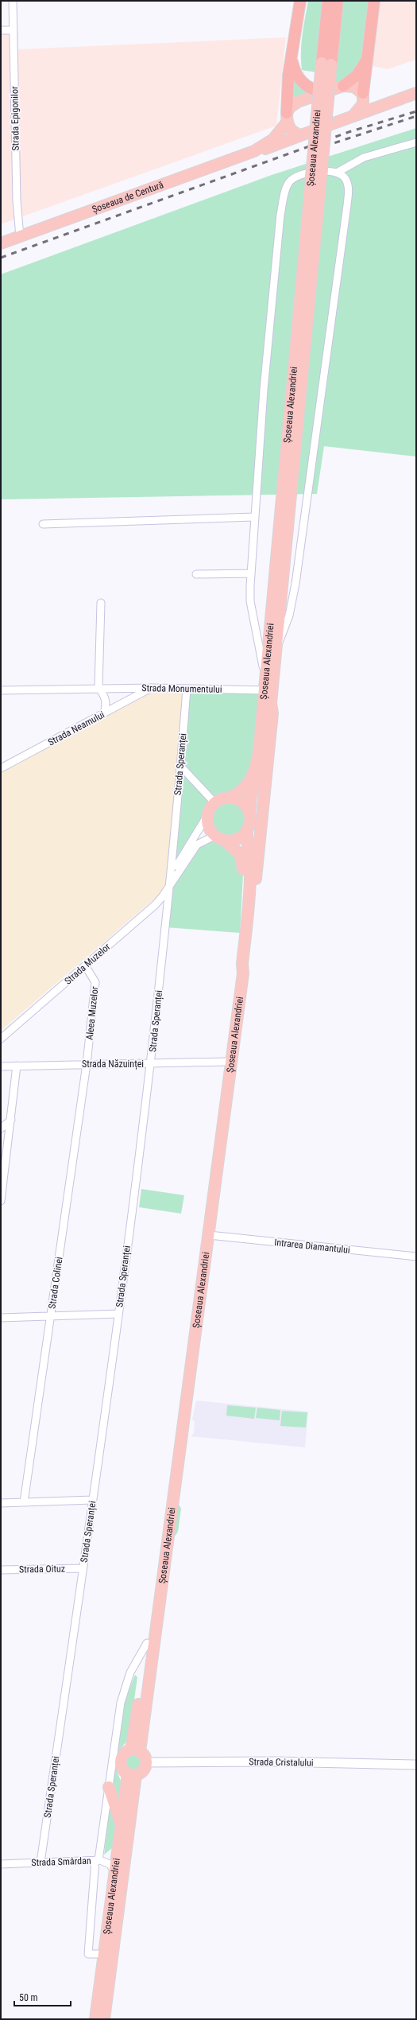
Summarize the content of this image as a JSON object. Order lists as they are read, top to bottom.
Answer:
{
  "streets": {
    "highway": ["Șoseaua Alexandriei"],
    "main road": ["Șoseaua de Centură"],
    "street": [
      "Strada Epigonilor",
      "Strada Monumentului",
      "Strada Neamului",
      "Strada Speranței",
      "Strada Muzelor",
      "Aleea Muzelor",
      "Strada Năzuinței",
      "Intrarea Diamantului",
      "Strada Colinei",
      "Strada Oituz",
      "Strada Cristalului",
      "Strada Smârdan"
    ]
  },
  "crossings": [
    ["Strada Epigonilor", "Șoseaua de Centură"],
    ["Șoseaua Alexandriei", "Strada Monumentului"],
    ["Șoseaua Alexandriei", "Strada Năzuinței"],
    ["Șoseaua Alexandriei", "Intrarea Diamantului"],
    ["Șoseaua Alexandriei", "Strada Cristalului"],
    ["Șoseaua Alexandriei", "Strada Smârdan"],
    ["Strada Monumentului", "Strada Neamului"],
    ["Strada Monumentului", "Strada Speranței"],
    ["Strada Speranței", "Strada Muzelor"],
    ["Strada Speranței", "Strada Năzuinței"],
    ["Strada Speranței", "Strada Oituz"],
    ["Strada Speranței", "Strada Smârdan"],
    ["Strada Muzelor", "Aleea Muzelor"],
    ["Aleea Muzelor", "Strada Năzuinței"],
    ["Aleea Muzelor", "Strada Colinei"],
    ["Strada Năzuinței", "Strada Colinei"]
  ],
  "scale_bar": "50 m"
}
